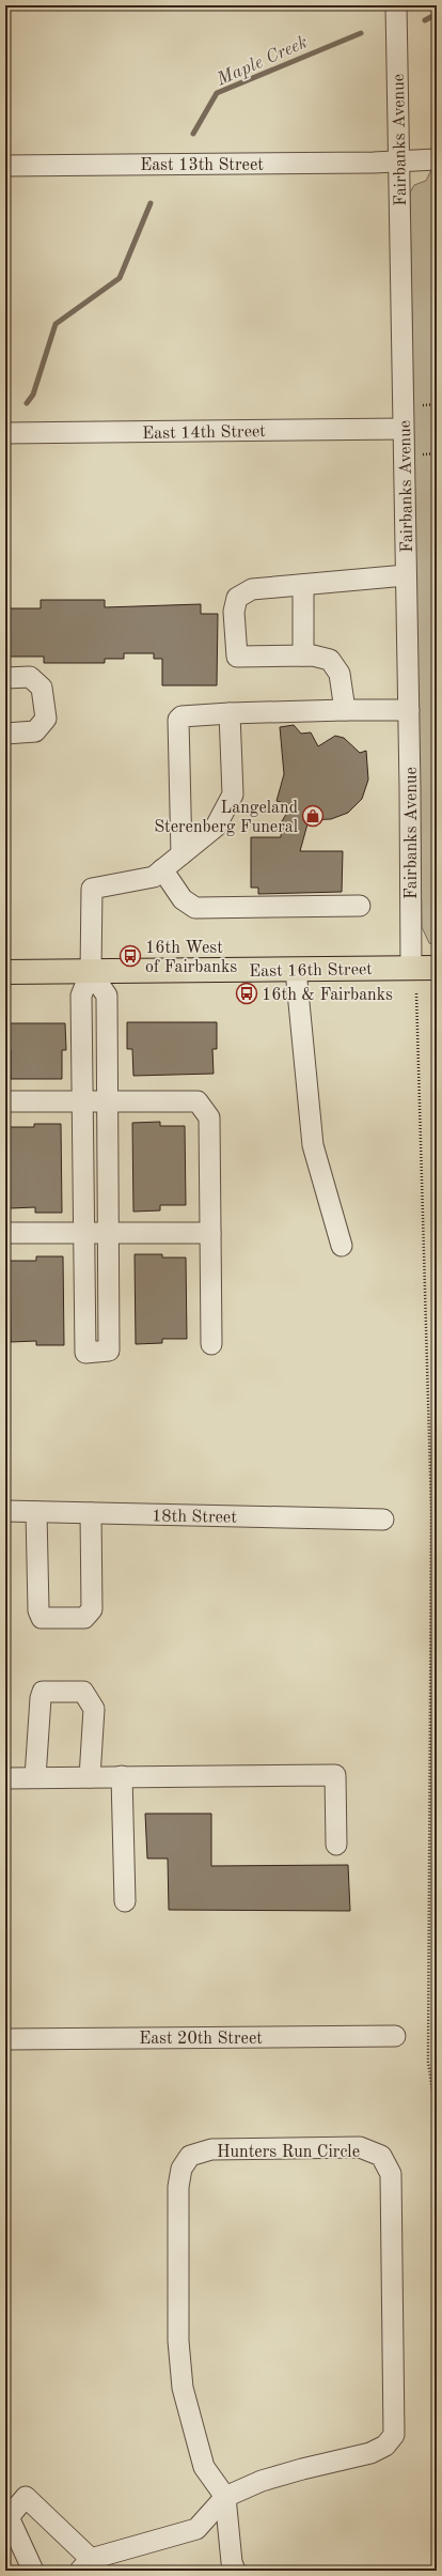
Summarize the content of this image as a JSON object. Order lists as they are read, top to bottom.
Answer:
{
  "streets": {
    "main road": ["East 16th Street"],
    "street": [
      "Fairbanks Avenue",
      "East 13th Street",
      "East 14th Street",
      "18th Street",
      "East 20th Street",
      "Hunters Run Circle"
    ]
  },
  "crossings": [
    ["Fairbanks Avenue", "East 13th Street"],
    ["Fairbanks Avenue", "East 14th Street"],
    ["Fairbanks Avenue", "East 16th Street"]
  ],
  "water": ["Maple Creek"],
  "places": {
    "shop": ["Langeland Sterenberg Funeral"],
    "bus stop": ["16th West of Fairbanks", "16th & Fairbanks"]
  }
}
